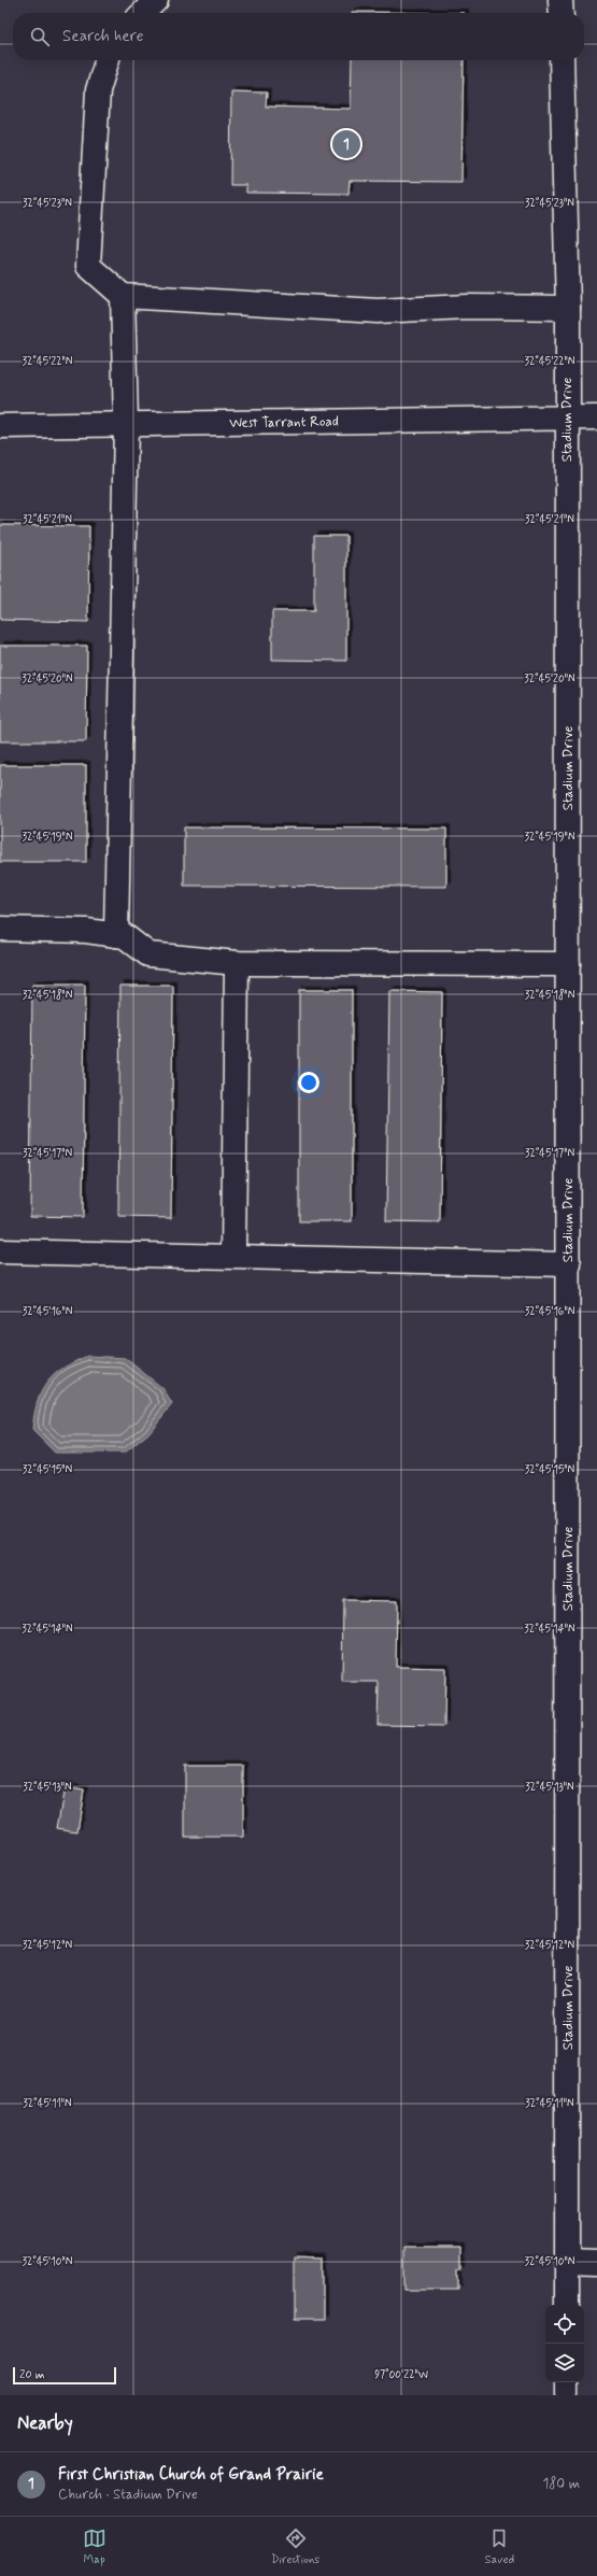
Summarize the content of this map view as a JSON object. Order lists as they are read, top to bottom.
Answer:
{
  "streets": {
    "street": ["Stadium Drive", "West Tarrant Road"]
  },
  "crossings": [
    ["Stadium Drive", "West Tarrant Road"]
  ],
  "scale_bar": "20 m",
  "page": {
    "search": "Search here",
    "pins": "1",
    "scale": "20 m",
    "heading": "Nearby",
    "list": [
      {
        "mark": "1",
        "name": "First Christian Church of Grand Prairie",
        "note": "Church · Stadium Drive",
        "value": "180 m"
      }
    ],
    "nav": ["Map", "Directions", "Saved"]
  },
  "coordinates": [
    "32°45'23\"N",
    "32°45'22\"N",
    "32°45'21\"N",
    "32°45'20\"N",
    "32°45'19\"N",
    "32°45'18\"N",
    "32°45'17\"N",
    "32°45'16\"N",
    "32°45'15\"N",
    "32°45'14\"N",
    "32°45'13\"N",
    "32°45'12\"N",
    "32°45'11\"N",
    "32°45'10\"N",
    "97°00'22\"W"
  ]
}
